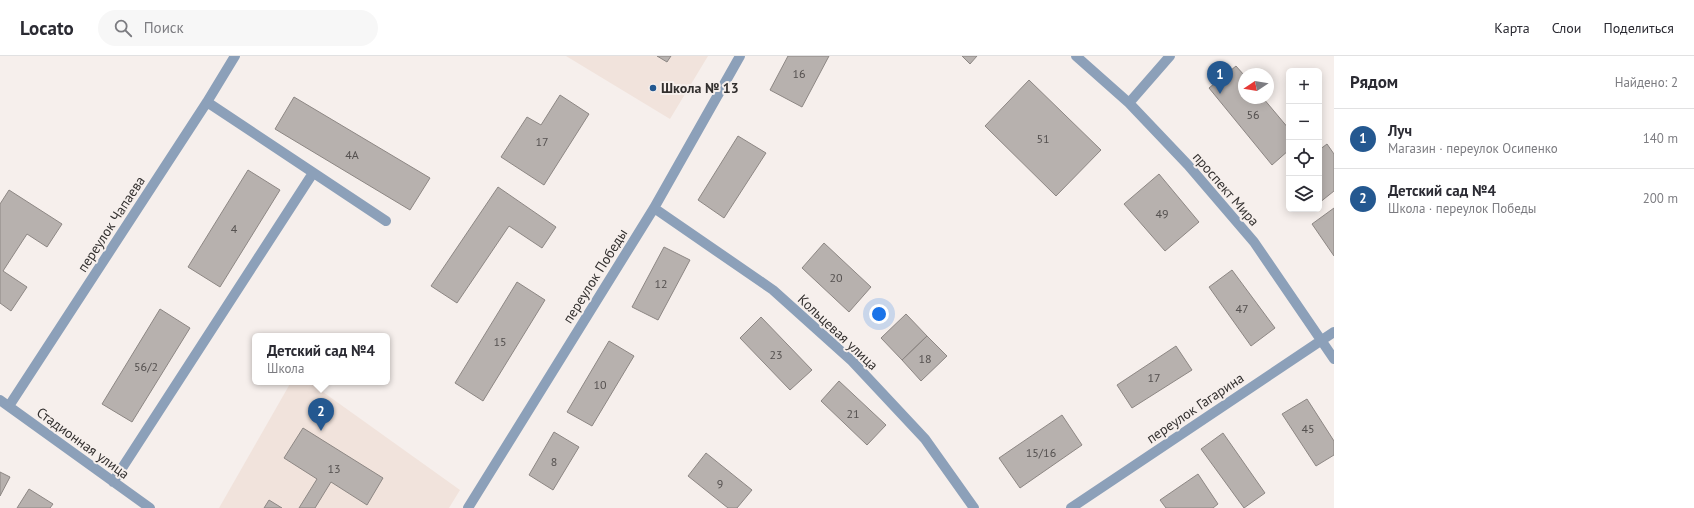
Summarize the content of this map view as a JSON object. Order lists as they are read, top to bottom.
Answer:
{
  "streets": {
    "street": [
      "проспект Мира",
      "переулок Чапаева",
      "переулок Победы",
      "Кольцевая улица",
      "переулок Гагарина",
      "Стадионная улица"
    ]
  },
  "crossings": [
    ["проспект Мира", "переулок Гагарина"],
    ["переулок Чапаева", "Стадионная улица"],
    ["переулок Победы", "Кольцевая улица"]
  ],
  "places": ["Школа № 13"],
  "house_numbers": [
    "16",
    "56",
    "51",
    "17",
    "4А",
    "49",
    "4",
    "20",
    "12",
    "47",
    "15",
    "23",
    "18",
    "56/2",
    "17",
    "10",
    "21",
    "45",
    "15/16",
    "8",
    "13",
    "9"
  ],
  "north": "left",
  "page": {
    "header": "Locato",
    "search": "Поиск",
    "nav": ["Карта", "Слои", "Поделиться"],
    "heading": ["Рядом", "Найдено: 2"],
    "pins": ["1", "2"],
    "map_buttons": ["+", "−"],
    "list": [
      {
        "mark": "1",
        "name": "Луч",
        "note": "Магазин · переулок Осипенко",
        "value": "140 m"
      },
      {
        "mark": "2",
        "name": "Детский сад №4",
        "note": "Школа · переулок Победы",
        "value": "200 m"
      }
    ],
    "popup": ["Детский сад №4", "Школа"]
  }
}
